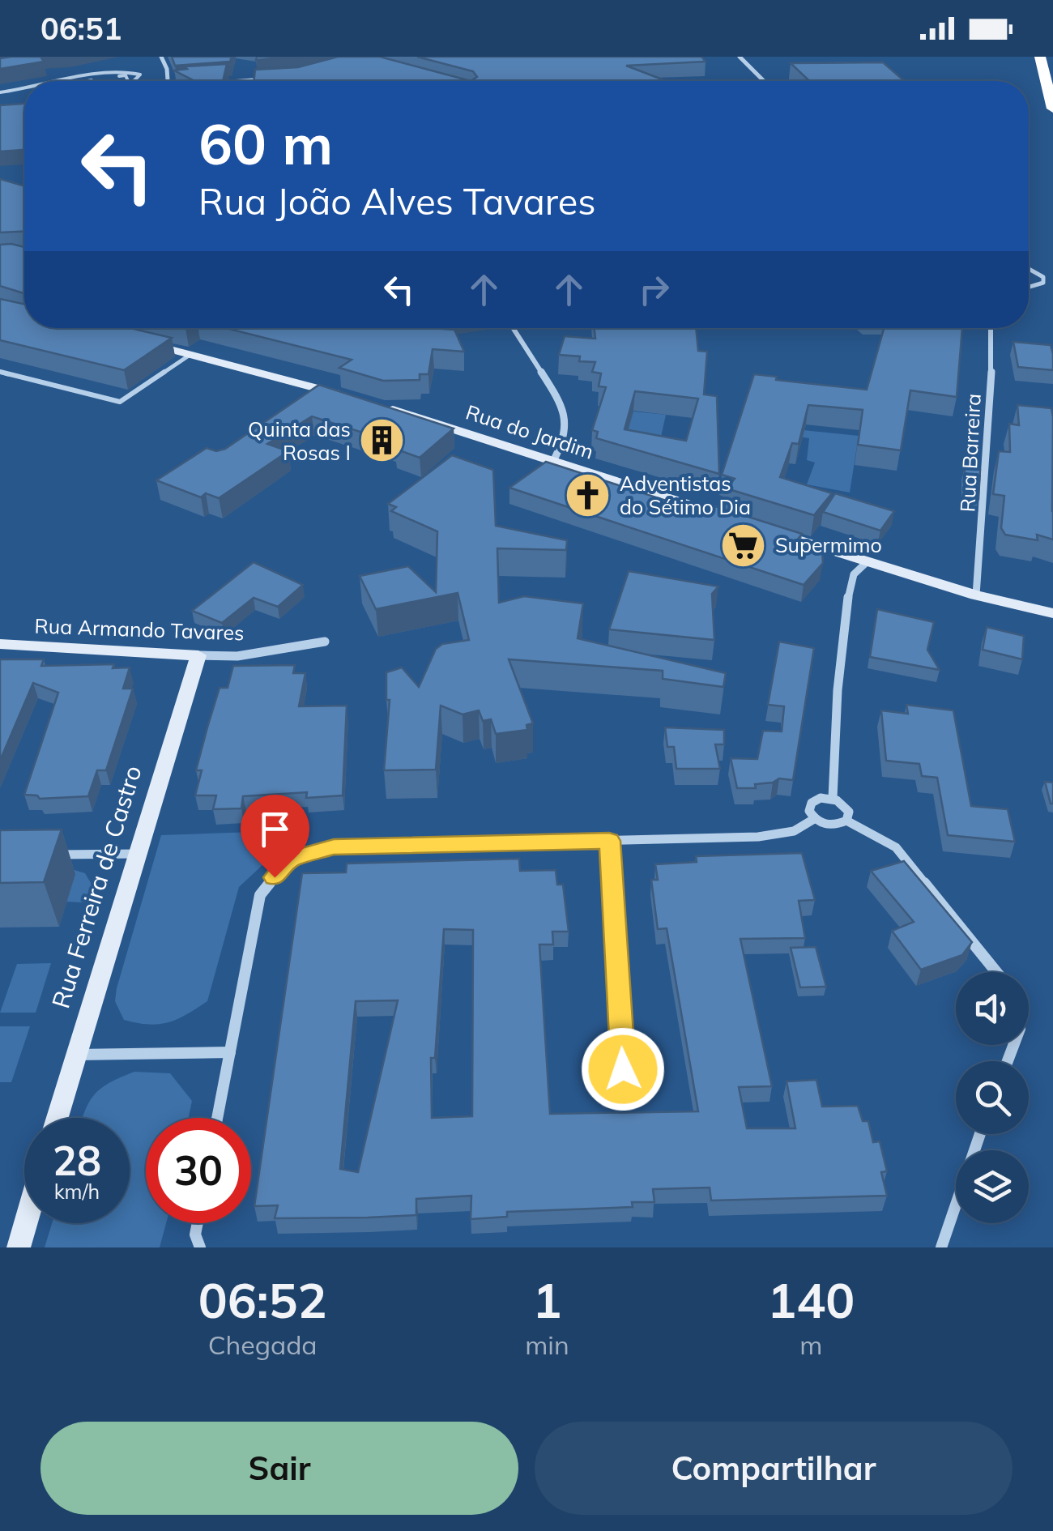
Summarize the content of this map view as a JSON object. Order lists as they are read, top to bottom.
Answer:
{
  "streets": {
    "main road": ["Rua do Jardim", "Rua Armando Tavares", "Rua Ferreira de Castro"],
    "street": ["Rua Barreira"]
  },
  "crossings": [
    ["Rua Armando Tavares", "Rua Ferreira de Castro"]
  ],
  "places": {
    "building": ["Quinta das Rosas I"],
    "church": ["Adventistas do Sétimo Dia"],
    "supermarket": ["Supermimo"]
  },
  "page": {
    "status": "06:51",
    "turn": ["60 m", "Rua João Alves Tavares"],
    "speed": "28 km/h",
    "limit": "30",
    "eta": [
      "06:52",
      "Chegada",
      "1",
      "min",
      "140",
      "m"
    ],
    "buttons": ["Sair", "Compartilhar"]
  }
}
